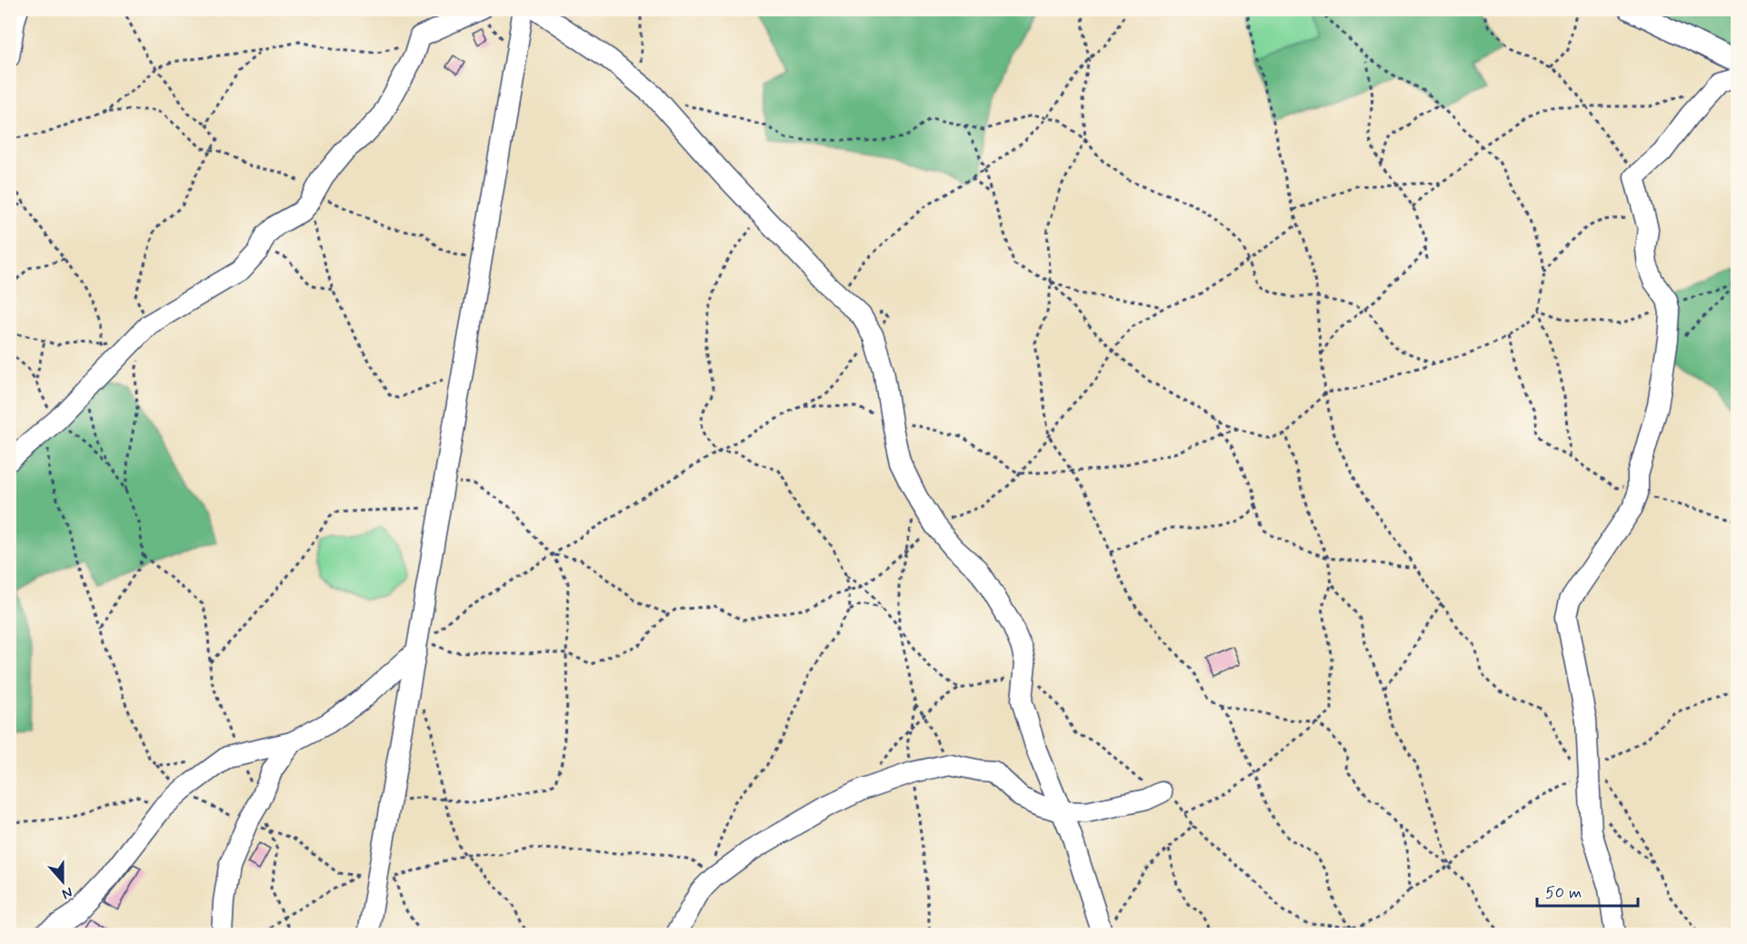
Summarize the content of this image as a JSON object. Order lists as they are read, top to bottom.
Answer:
{
  "scale_bar": "50 m",
  "north": "bottom"
}
